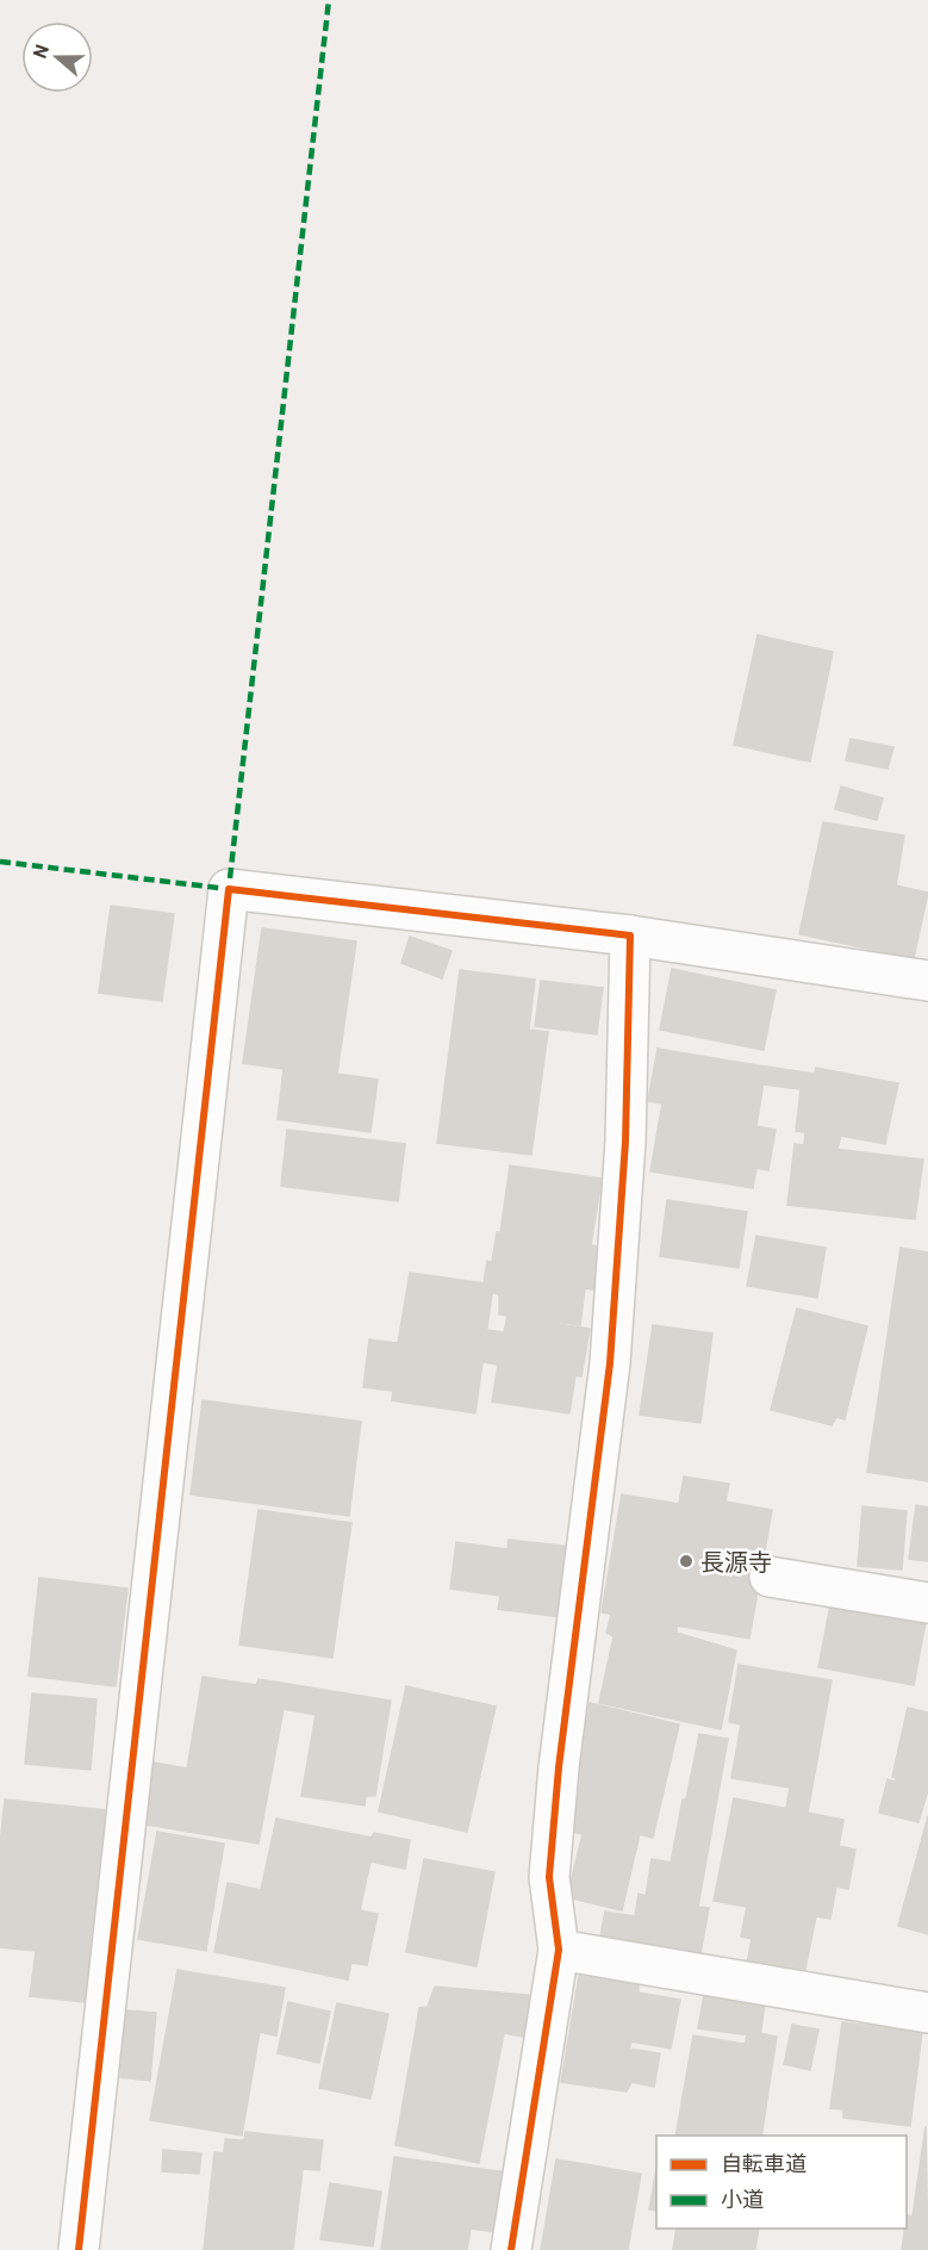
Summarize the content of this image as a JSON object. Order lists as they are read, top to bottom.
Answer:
{
  "places": ["長源寺"],
  "legend": ["自転車道", "小道"],
  "north": "left"
}
